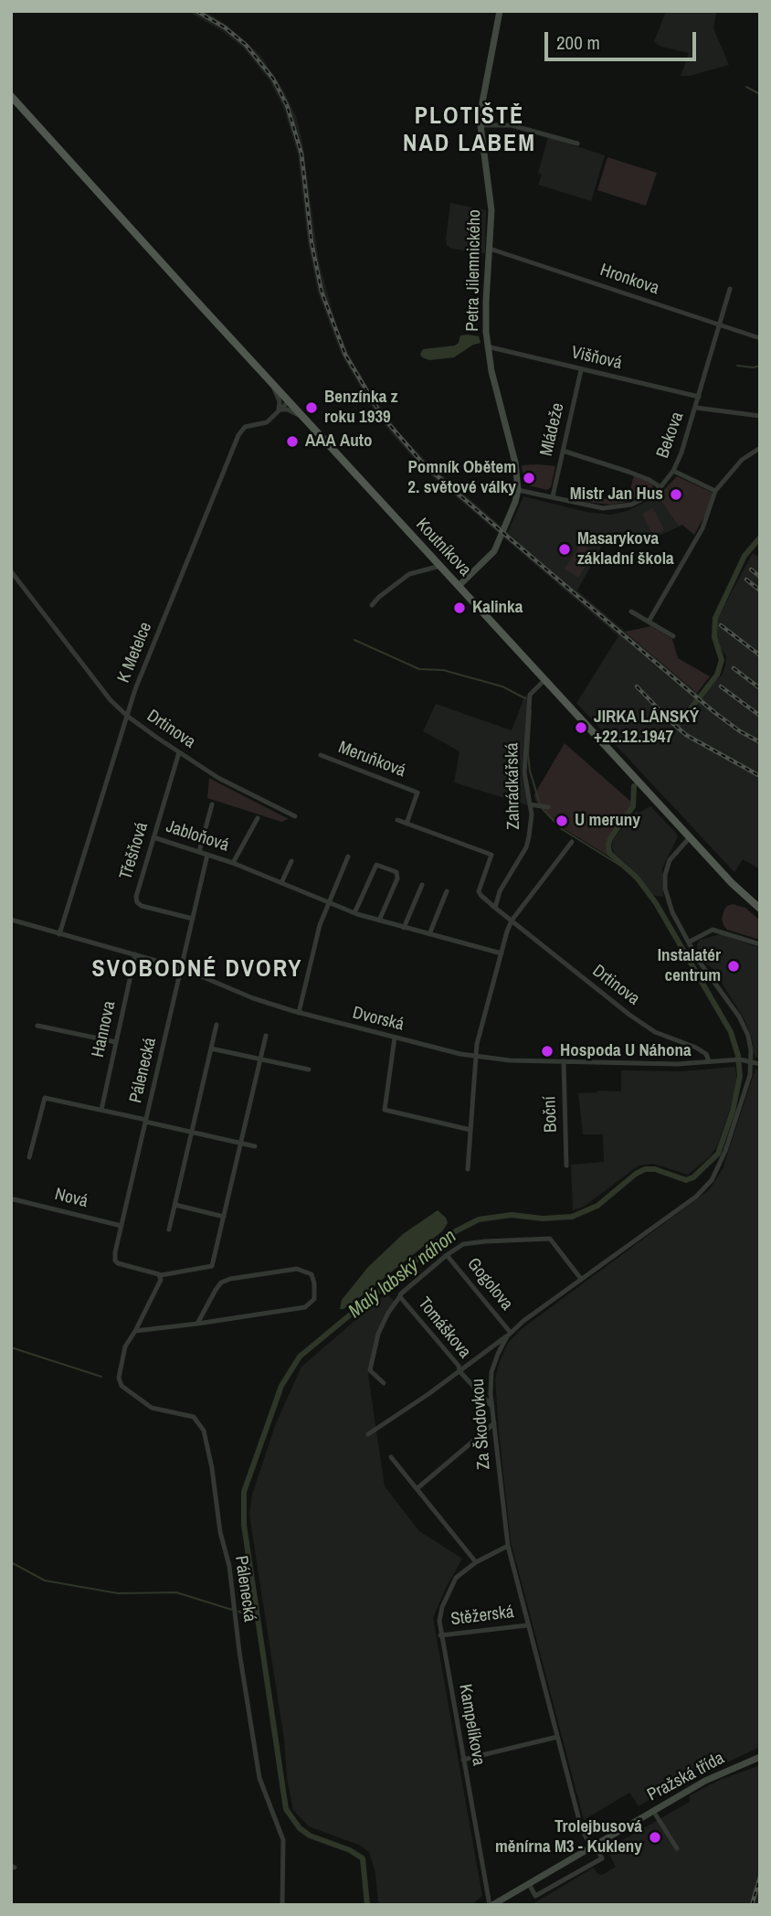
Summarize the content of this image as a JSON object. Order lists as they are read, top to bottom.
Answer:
{
  "streets": {
    "main road": ["Koutníkova"],
    "street": [
      "Petra Jilemnického",
      "Hronkova",
      "Višňová",
      "Mládeže",
      "Bekova",
      "K Metelce",
      "Drtinova",
      "Meruňková",
      "Zahrádkářská",
      "Jabloňová",
      "Třešňová",
      "Dvorská",
      "Hannova",
      "Pálenecká",
      "Boční",
      "Nová",
      "Gogolova",
      "Tomáškova",
      "Za Škodovkou",
      "Stěžerská",
      "Kampelíkova",
      "Pražská třída"
    ]
  },
  "crossings": [
    ["Petra Jilemnického", "Hronkova"],
    ["Petra Jilemnického", "Višňová"],
    ["Petra Jilemnického", "Koutníkova"],
    ["Hronkova", "Bekova"],
    ["Višňová", "Mládeže"],
    ["Višňová", "Bekova"],
    ["Mládeže", "Bekova"],
    ["Koutníkova", "K Metelce"],
    ["Koutníkova", "Zahrádkářská"],
    ["Koutníkova", "Za Škodovkou"],
    ["K Metelce", "Drtinova"],
    ["K Metelce", "Dvorská"],
    ["Drtinova", "Třešňová"],
    ["Drtinova", "Dvorská"],
    ["Jabloňová", "Třešňová"],
    ["Jabloňová", "Pálenecká"],
    ["Třešňová", "Pálenecká"],
    ["Dvorská", "Hannova"],
    ["Dvorská", "Pálenecká"],
    ["Dvorská", "Boční"],
    ["Dvorská", "Za Škodovkou"],
    ["Pálenecká", "Nová"],
    ["Gogolova", "Tomáškova"],
    ["Gogolova", "Za Škodovkou"],
    ["Tomáškova", "Za Škodovkou"],
    ["Za Škodovkou", "Stěžerská"],
    ["Za Škodovkou", "Kampelíkova"],
    ["Za Škodovkou", "Pražská třída"],
    ["Stěžerská", "Kampelíkova"],
    ["Kampelíkova", "Pražská třída"]
  ],
  "districts": ["PLOTIŠTĚ NAD LABEM", "SVOBODNÉ DVORY"],
  "water": ["Malý labský náhon"],
  "places": [
    "Benzínka z roku 1939",
    "AAA Auto",
    "Pomník Obětem 2. světové války",
    "Mistr Jan Hus",
    "Masarykova základní škola",
    "Kalinka",
    "JIRKA LÁNSKÝ +22.12.1947",
    "U meruny",
    "Instalatér centrum",
    "Hospoda U Náhona",
    "Trolejbusová měnírna M3 - Kukleny"
  ],
  "scale_bar": "200 m"
}
